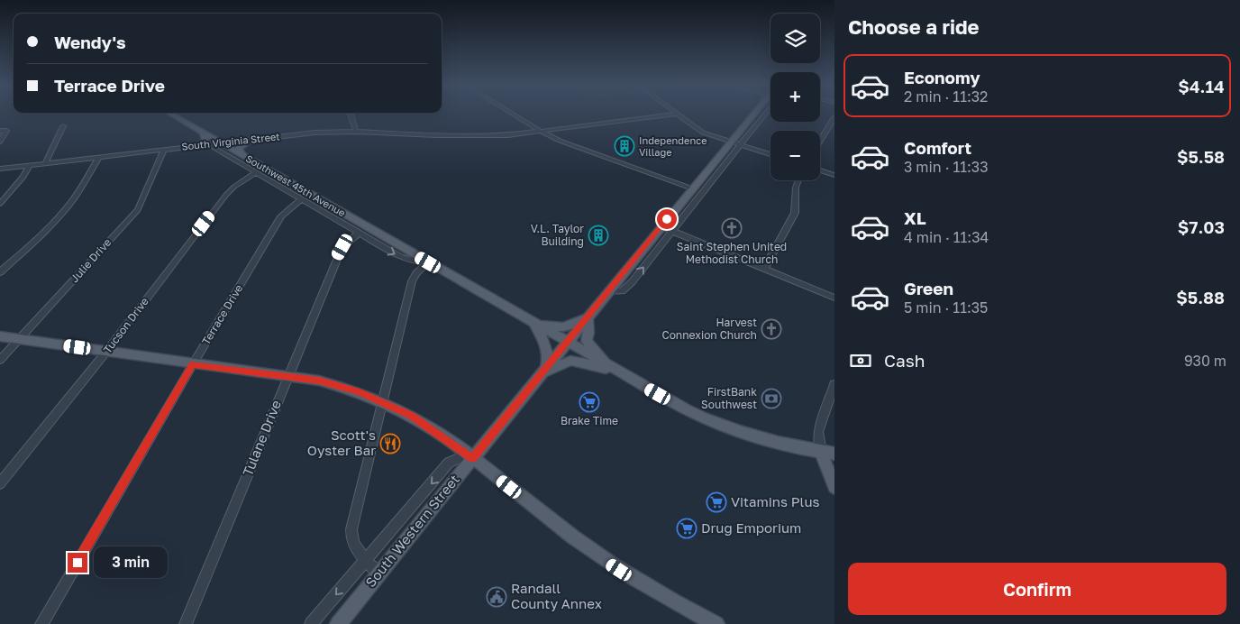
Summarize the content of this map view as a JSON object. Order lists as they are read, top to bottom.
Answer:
{
  "streets": {
    "main road": ["Southwest 45th Avenue", "South Western Street"],
    "street": [
      "South Virginia Street",
      "Julie Drive",
      "Terrace Drive",
      "Tucson Drive",
      "Tulane Drive"
    ]
  },
  "crossings": [
    ["South Virginia Street", "Southwest 45th Avenue"],
    ["South Virginia Street", "Julie Drive"],
    ["Southwest 45th Avenue", "Terrace Drive"],
    ["Southwest 45th Avenue", "Tucson Drive"],
    ["Southwest 45th Avenue", "Tulane Drive"],
    ["Southwest 45th Avenue", "South Western Street"]
  ],
  "places": {
    "building": ["Independence Village", "V.L. Taylor Building"],
    "church": ["Saint Stephen United Methodist Church", "Harvest Connexion Church"],
    "bank": ["FirstBank Southwest"],
    "supermarket": ["Brake Time", "Vitamins Plus", "Drug Emporium"],
    "restaurant": ["Scott's Oyster Bar"],
    "public building": ["Randall County Annex"]
  },
  "page": {
    "heading": "Choose a ride",
    "map_buttons": ["+", "−"],
    "banner": ["Wendy's", "Terrace Drive"],
    "list": [
      {
        "name": "Economy",
        "note": "2 min · 11:32",
        "value": "$4.14"
      },
      {
        "name": "Comfort",
        "note": "3 min · 11:33",
        "value": "$5.58"
      },
      {
        "name": "XL",
        "note": "4 min · 11:34",
        "value": "$7.03"
      },
      {
        "name": "Green",
        "note": "5 min · 11:35",
        "value": "$5.88"
      }
    ],
    "pay": ["Cash", "930 m"],
    "bubble": "3 min",
    "buttons": "Confirm"
  }
}
